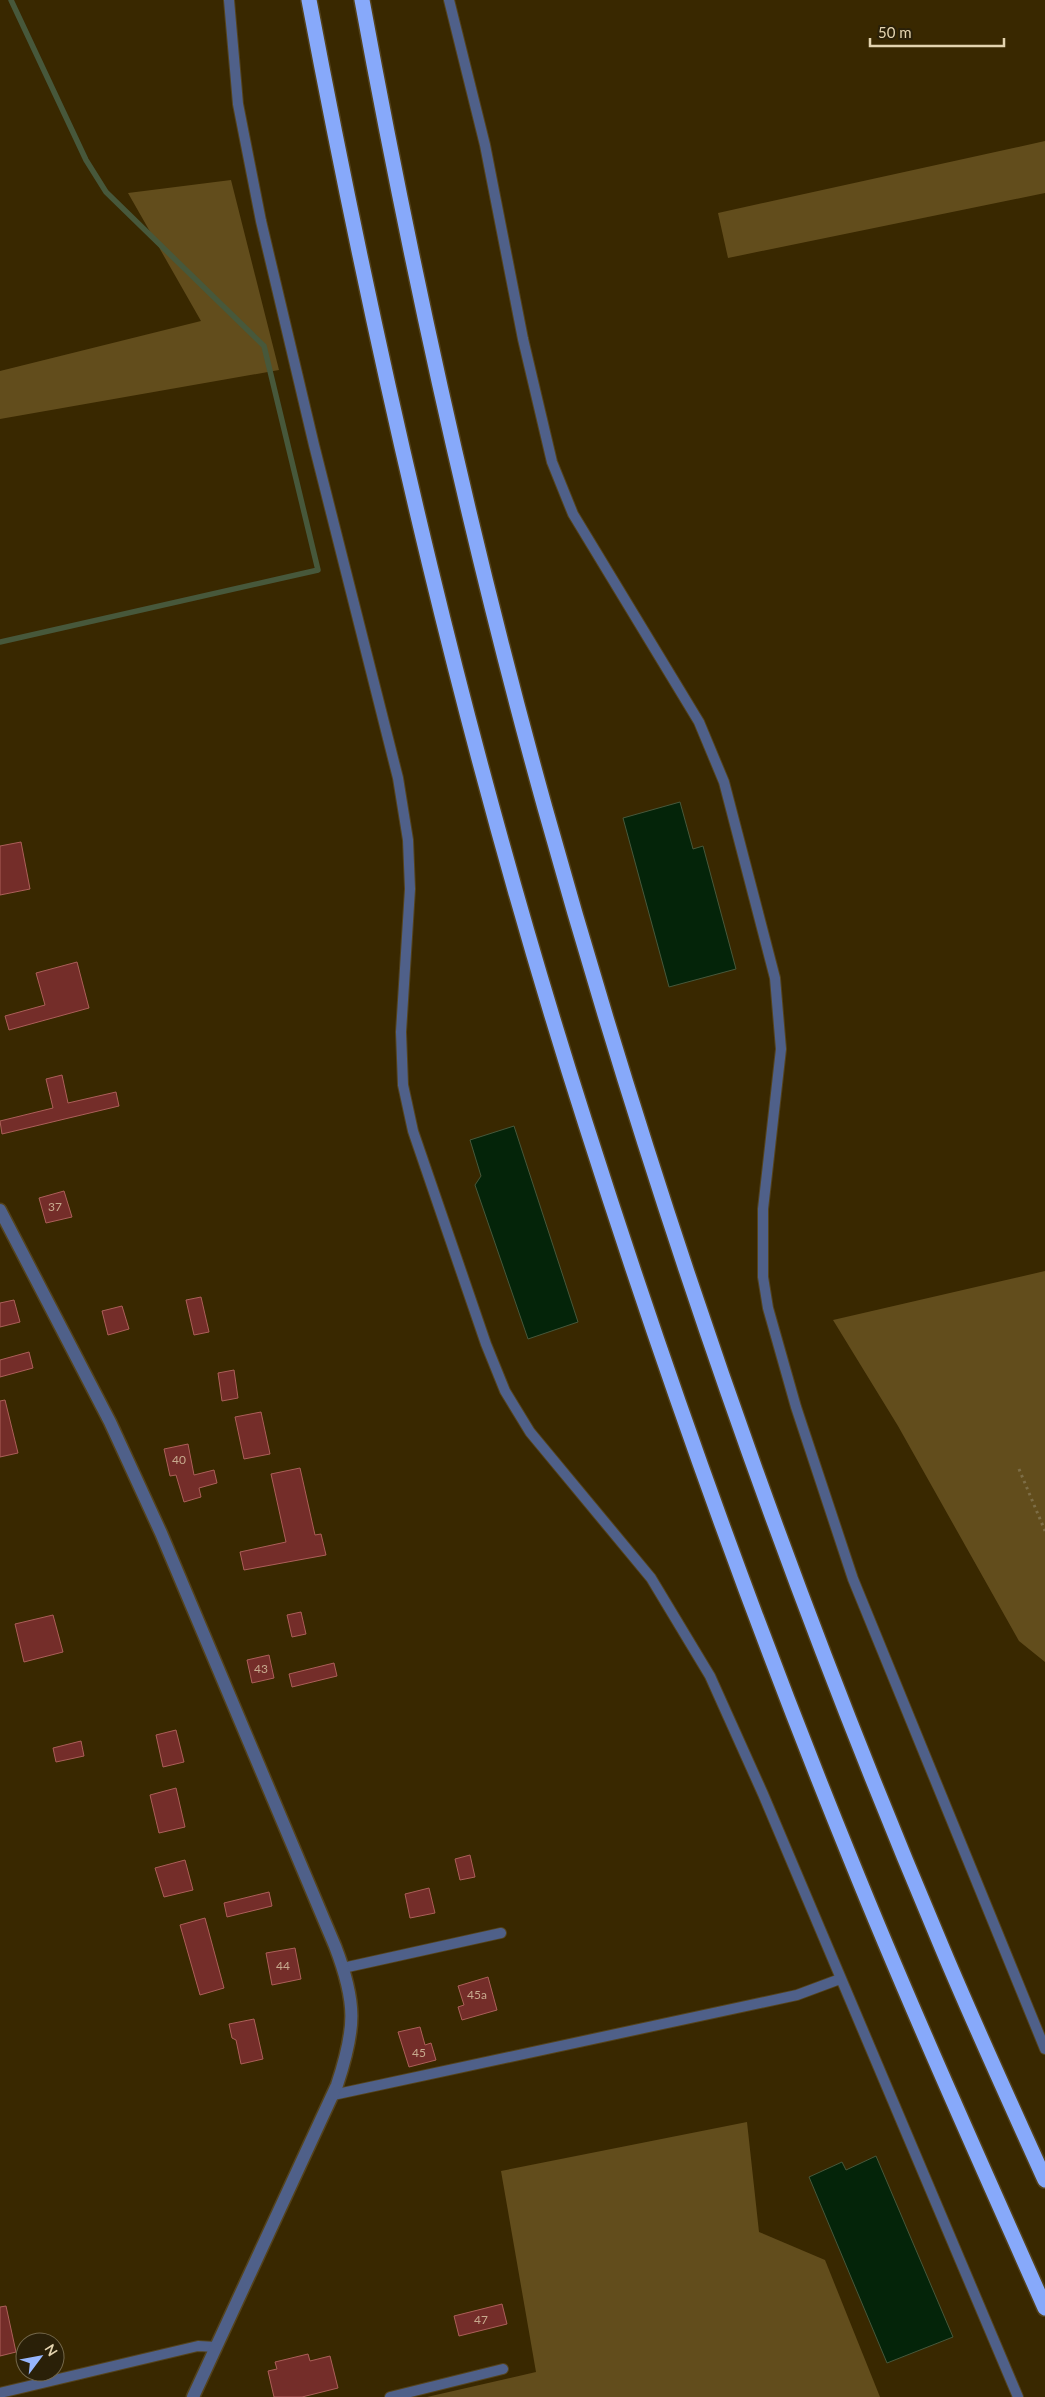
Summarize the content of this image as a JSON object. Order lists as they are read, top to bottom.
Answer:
{
  "house_numbers": [
    "37",
    "40",
    "43",
    "44",
    "45a",
    "45",
    "47"
  ],
  "scale_bar": "50 m",
  "north": "top right"
}
